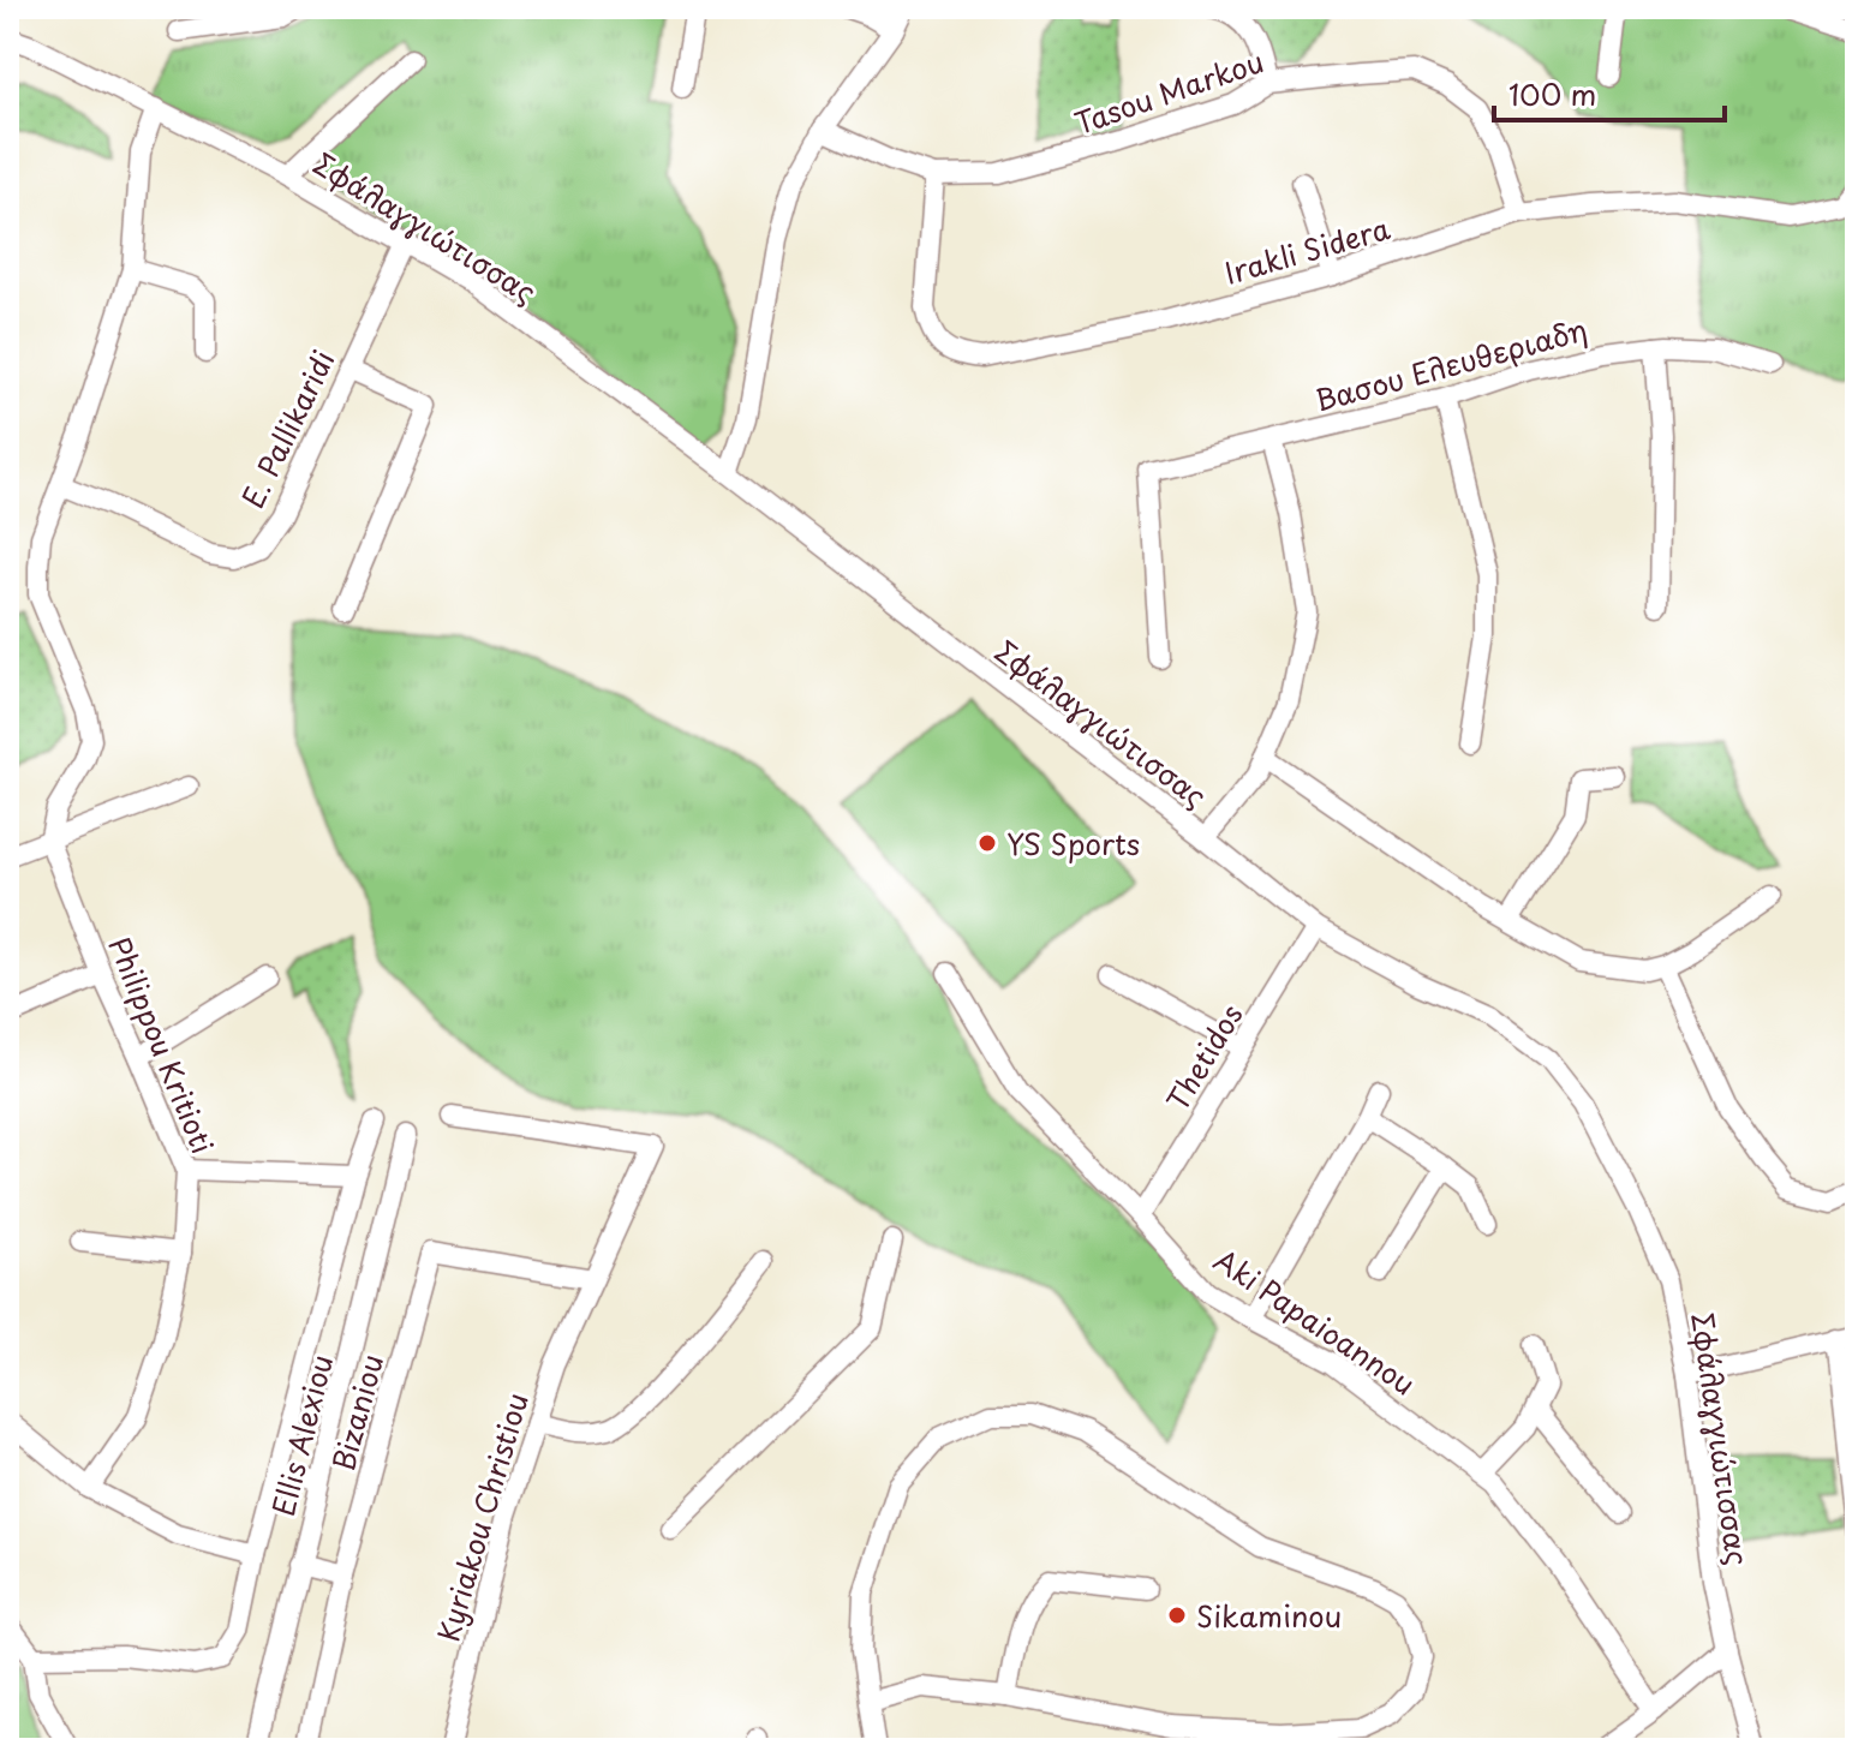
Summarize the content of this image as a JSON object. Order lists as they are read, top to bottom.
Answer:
{
  "streets": {
    "street": [
      "Tasou Markou",
      "Σφάλαγγιώτισσας",
      "Irakli Sidera",
      "Βασου Ελευθεριαδη",
      "E. Pallikaridi",
      "Philippou Kritioti",
      "Thetidos",
      "Aki Papaioannou",
      "Bizaniou",
      "Ellis Alexiou",
      "Kyriakou Christiou"
    ]
  },
  "crossings": [
    ["Tasou Markou", "Irakli Sidera"],
    ["Σφάλαγγιώτισσας", "E. Pallikaridi"],
    ["Σφάλαγγιώτισσας", "Thetidos"],
    ["Thetidos", "Aki Papaioannou"],
    ["Bizaniou", "Kyriakou Christiou"]
  ],
  "places": ["YS Sports", "Sikaminou"],
  "scale_bar": "100 m"
}
